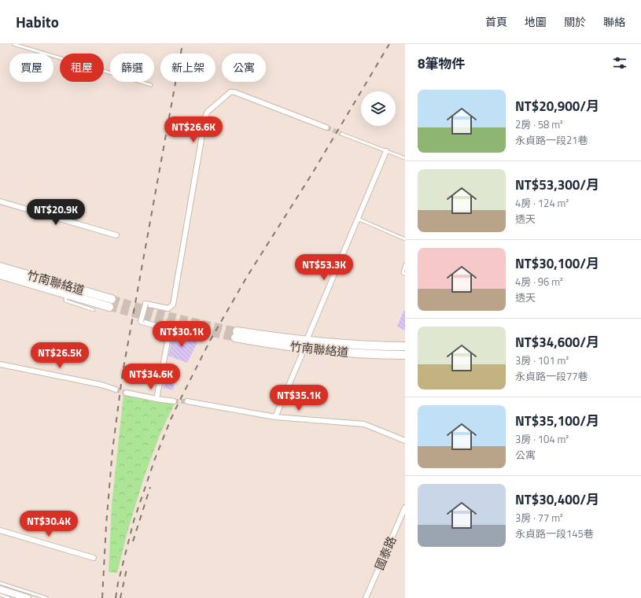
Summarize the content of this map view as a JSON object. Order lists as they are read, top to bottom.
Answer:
{
  "streets": {
    "main road": ["竹南聯絡道"],
    "street": ["國泰路"]
  },
  "page": {
    "header": "Habito",
    "nav": [
      "首頁",
      "地圖",
      "關於",
      "聯絡"
    ],
    "heading": "8筆物件",
    "chip": [
      "買屋",
      "租屋",
      "篩選",
      "新上架",
      "公寓"
    ],
    "list": [
      {
        "name": "NT$20,900/月",
        "note": "2房 · 58 m² · 永貞路一段21巷"
      },
      {
        "name": "NT$53,300/月",
        "note": "4房 · 124 m² · 透天"
      },
      {
        "name": "NT$30,100/月",
        "note": "4房 · 96 m² · 透天"
      },
      {
        "name": "NT$34,600/月",
        "note": "3房 · 101 m² · 永貞路一段77巷"
      },
      {
        "name": "NT$35,100/月",
        "note": "3房 · 104 m² · 公寓"
      },
      {
        "name": "NT$30,400/月",
        "note": "3房 · 77 m² · 永貞路一段145巷"
      }
    ],
    "price": [
      "NT$26.6K",
      "NT$20.9K",
      "NT$53.3K",
      "NT$30.1K",
      "NT$26.5K",
      "NT$34.6K",
      "NT$35.1K",
      "NT$30.4K"
    ]
  }
}
